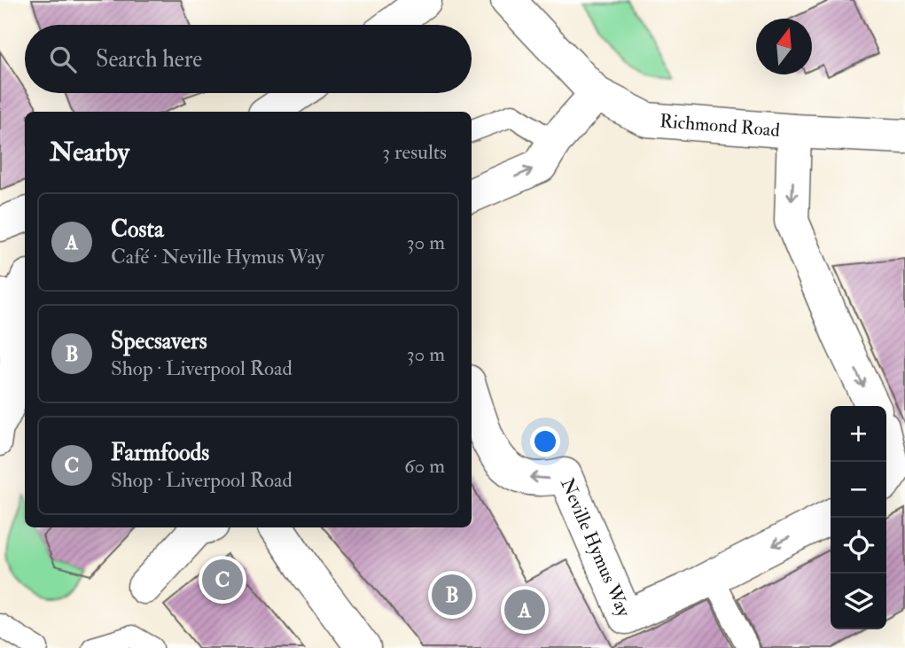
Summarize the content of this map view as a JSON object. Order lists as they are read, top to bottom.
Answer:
{
  "streets": {
    "street": ["Richmond Road", "Neville Hymus Way"]
  },
  "north": "top",
  "page": {
    "search": "Search here",
    "heading": ["Nearby", "3 results"],
    "list": [
      {
        "mark": "A",
        "name": "Costa",
        "note": "Café · Neville Hymus Way",
        "value": "30 m"
      },
      {
        "mark": "B",
        "name": "Specsavers",
        "note": "Shop · Liverpool Road",
        "value": "30 m"
      },
      {
        "mark": "C",
        "name": "Farmfoods",
        "note": "Shop · Liverpool Road",
        "value": "60 m"
      }
    ],
    "map_buttons": ["+", "−"],
    "pins": ["C", "B", "A"]
  }
}
